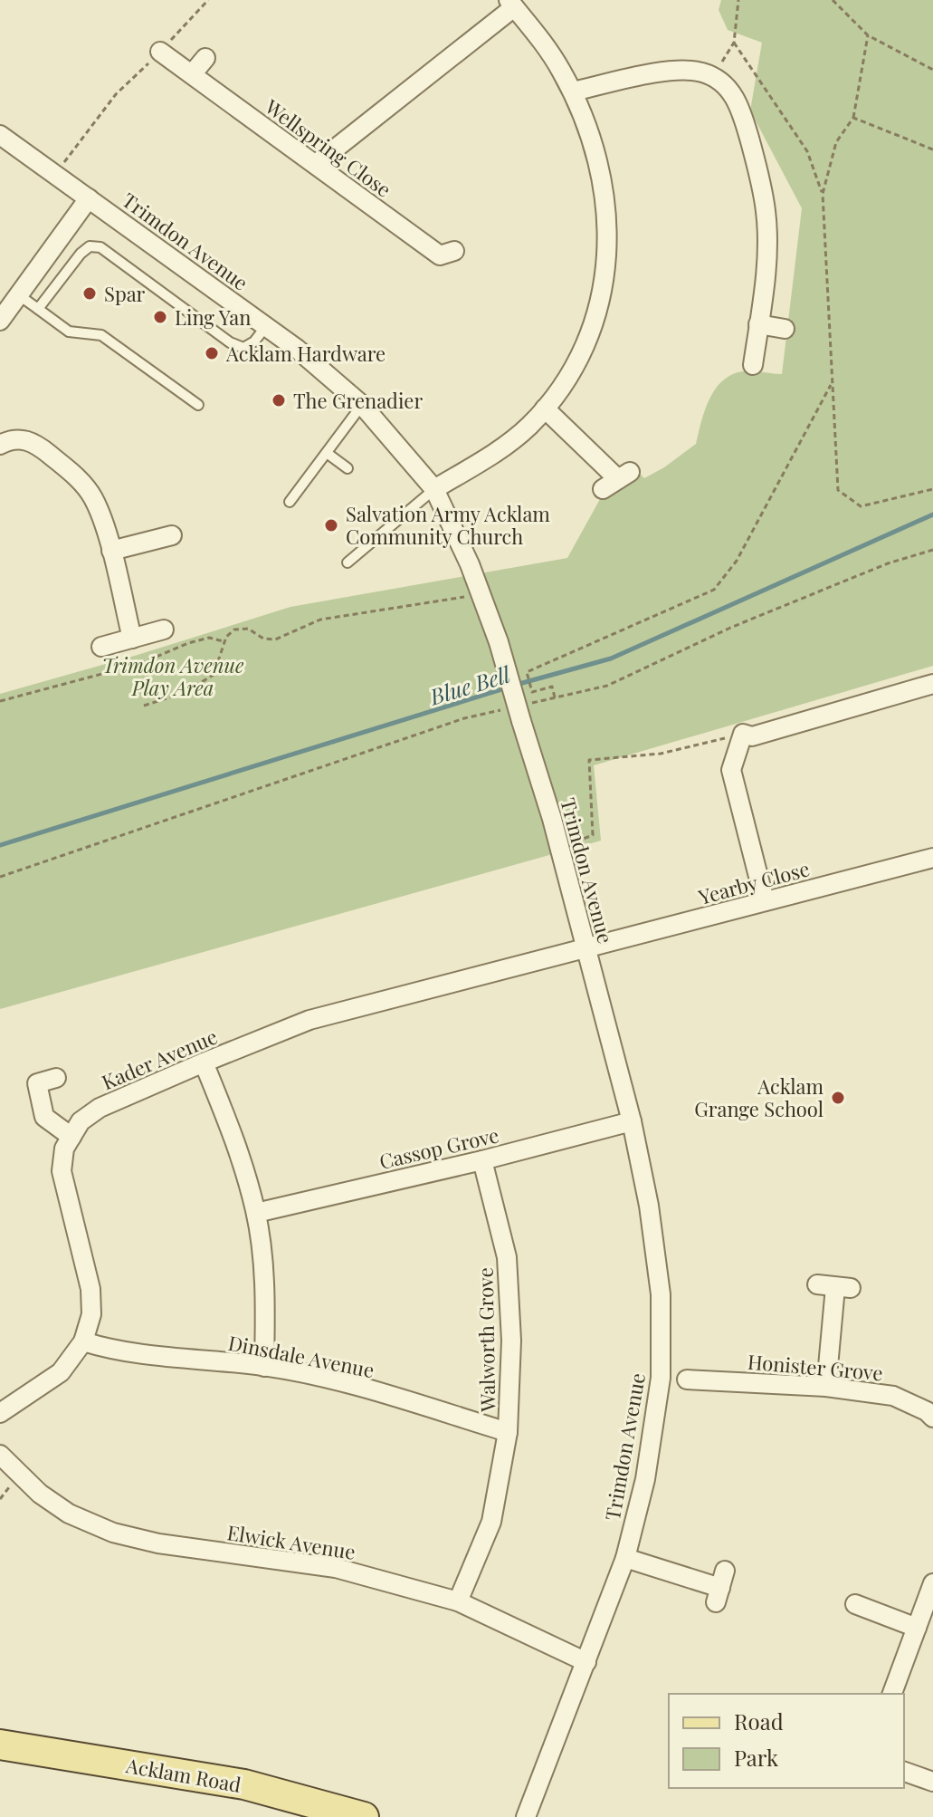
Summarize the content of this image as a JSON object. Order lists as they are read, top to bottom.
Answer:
{
  "streets": {
    "main road": ["Acklam Road"],
    "street": [
      "Wellspring Close",
      "Trimdon Avenue",
      "Yearby Close",
      "Kader Avenue",
      "Cassop Grove",
      "Walworth Grove",
      "Dinsdale Avenue",
      "Honister Grove",
      "Elwick Avenue"
    ]
  },
  "crossings": [
    ["Trimdon Avenue", "Yearby Close"],
    ["Trimdon Avenue", "Kader Avenue"],
    ["Trimdon Avenue", "Cassop Grove"],
    ["Trimdon Avenue", "Elwick Avenue"],
    ["Yearby Close", "Kader Avenue"],
    ["Kader Avenue", "Dinsdale Avenue"],
    ["Cassop Grove", "Walworth Grove"],
    ["Walworth Grove", "Dinsdale Avenue"],
    ["Walworth Grove", "Elwick Avenue"]
  ],
  "water": ["Blue Bell"],
  "parks": ["Trimdon Avenue Play Area"],
  "places": [
    "Spar",
    "Ling Yan",
    "Acklam Hardware",
    "The Grenadier",
    "Salvation Army Acklam Community Church",
    "Acklam Grange School"
  ],
  "legend": ["Road", "Park"]
}
